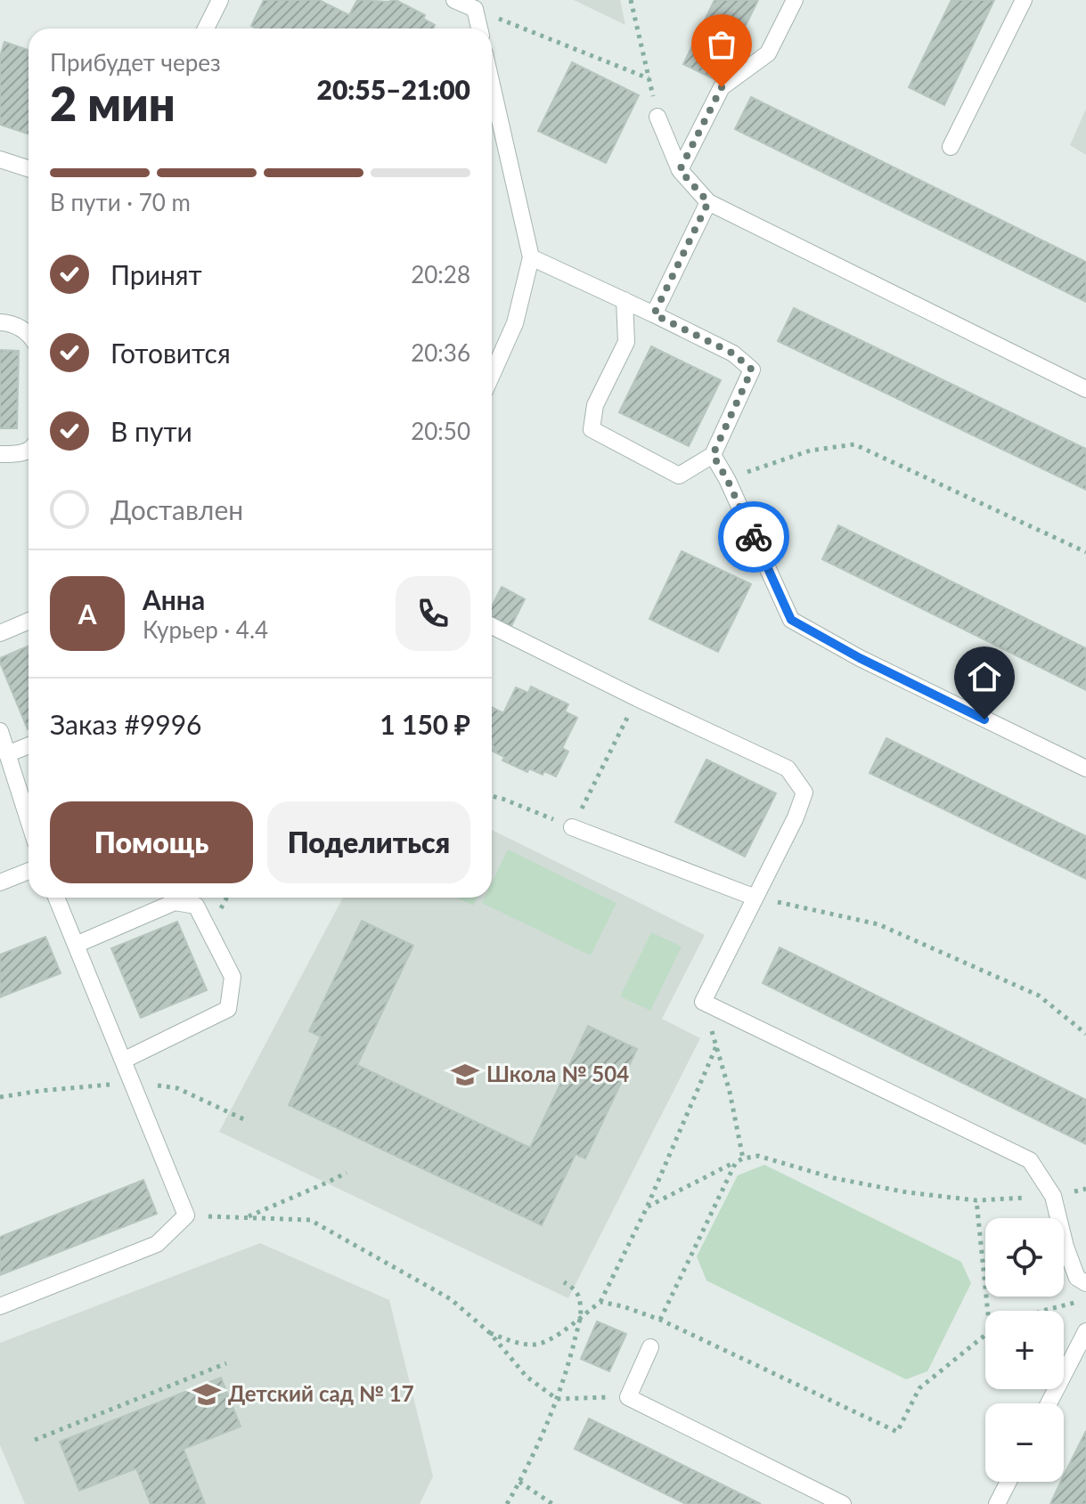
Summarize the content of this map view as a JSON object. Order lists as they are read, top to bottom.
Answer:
{
  "places": {
    "school or university": ["Школа № 504", "Детский сад № 17"]
  },
  "page": {
    "heading": ["2 мин", "Прибудет через", "20:55–21:00"],
    "panel": [
      "Анна",
      "Курьер · 4.4",
      "Заказ #9996",
      "1 150 ₽"
    ],
    "bar": "В пути · 70 m",
    "list": [
      ["Принят", "20:28"],
      ["Готовится", "20:36"],
      ["В пути", "20:50"],
      "Доставлен"
    ],
    "round": "А",
    "buttons": ["Помощь", "Поделиться"],
    "map_buttons": ["+", "−"]
  }
}
